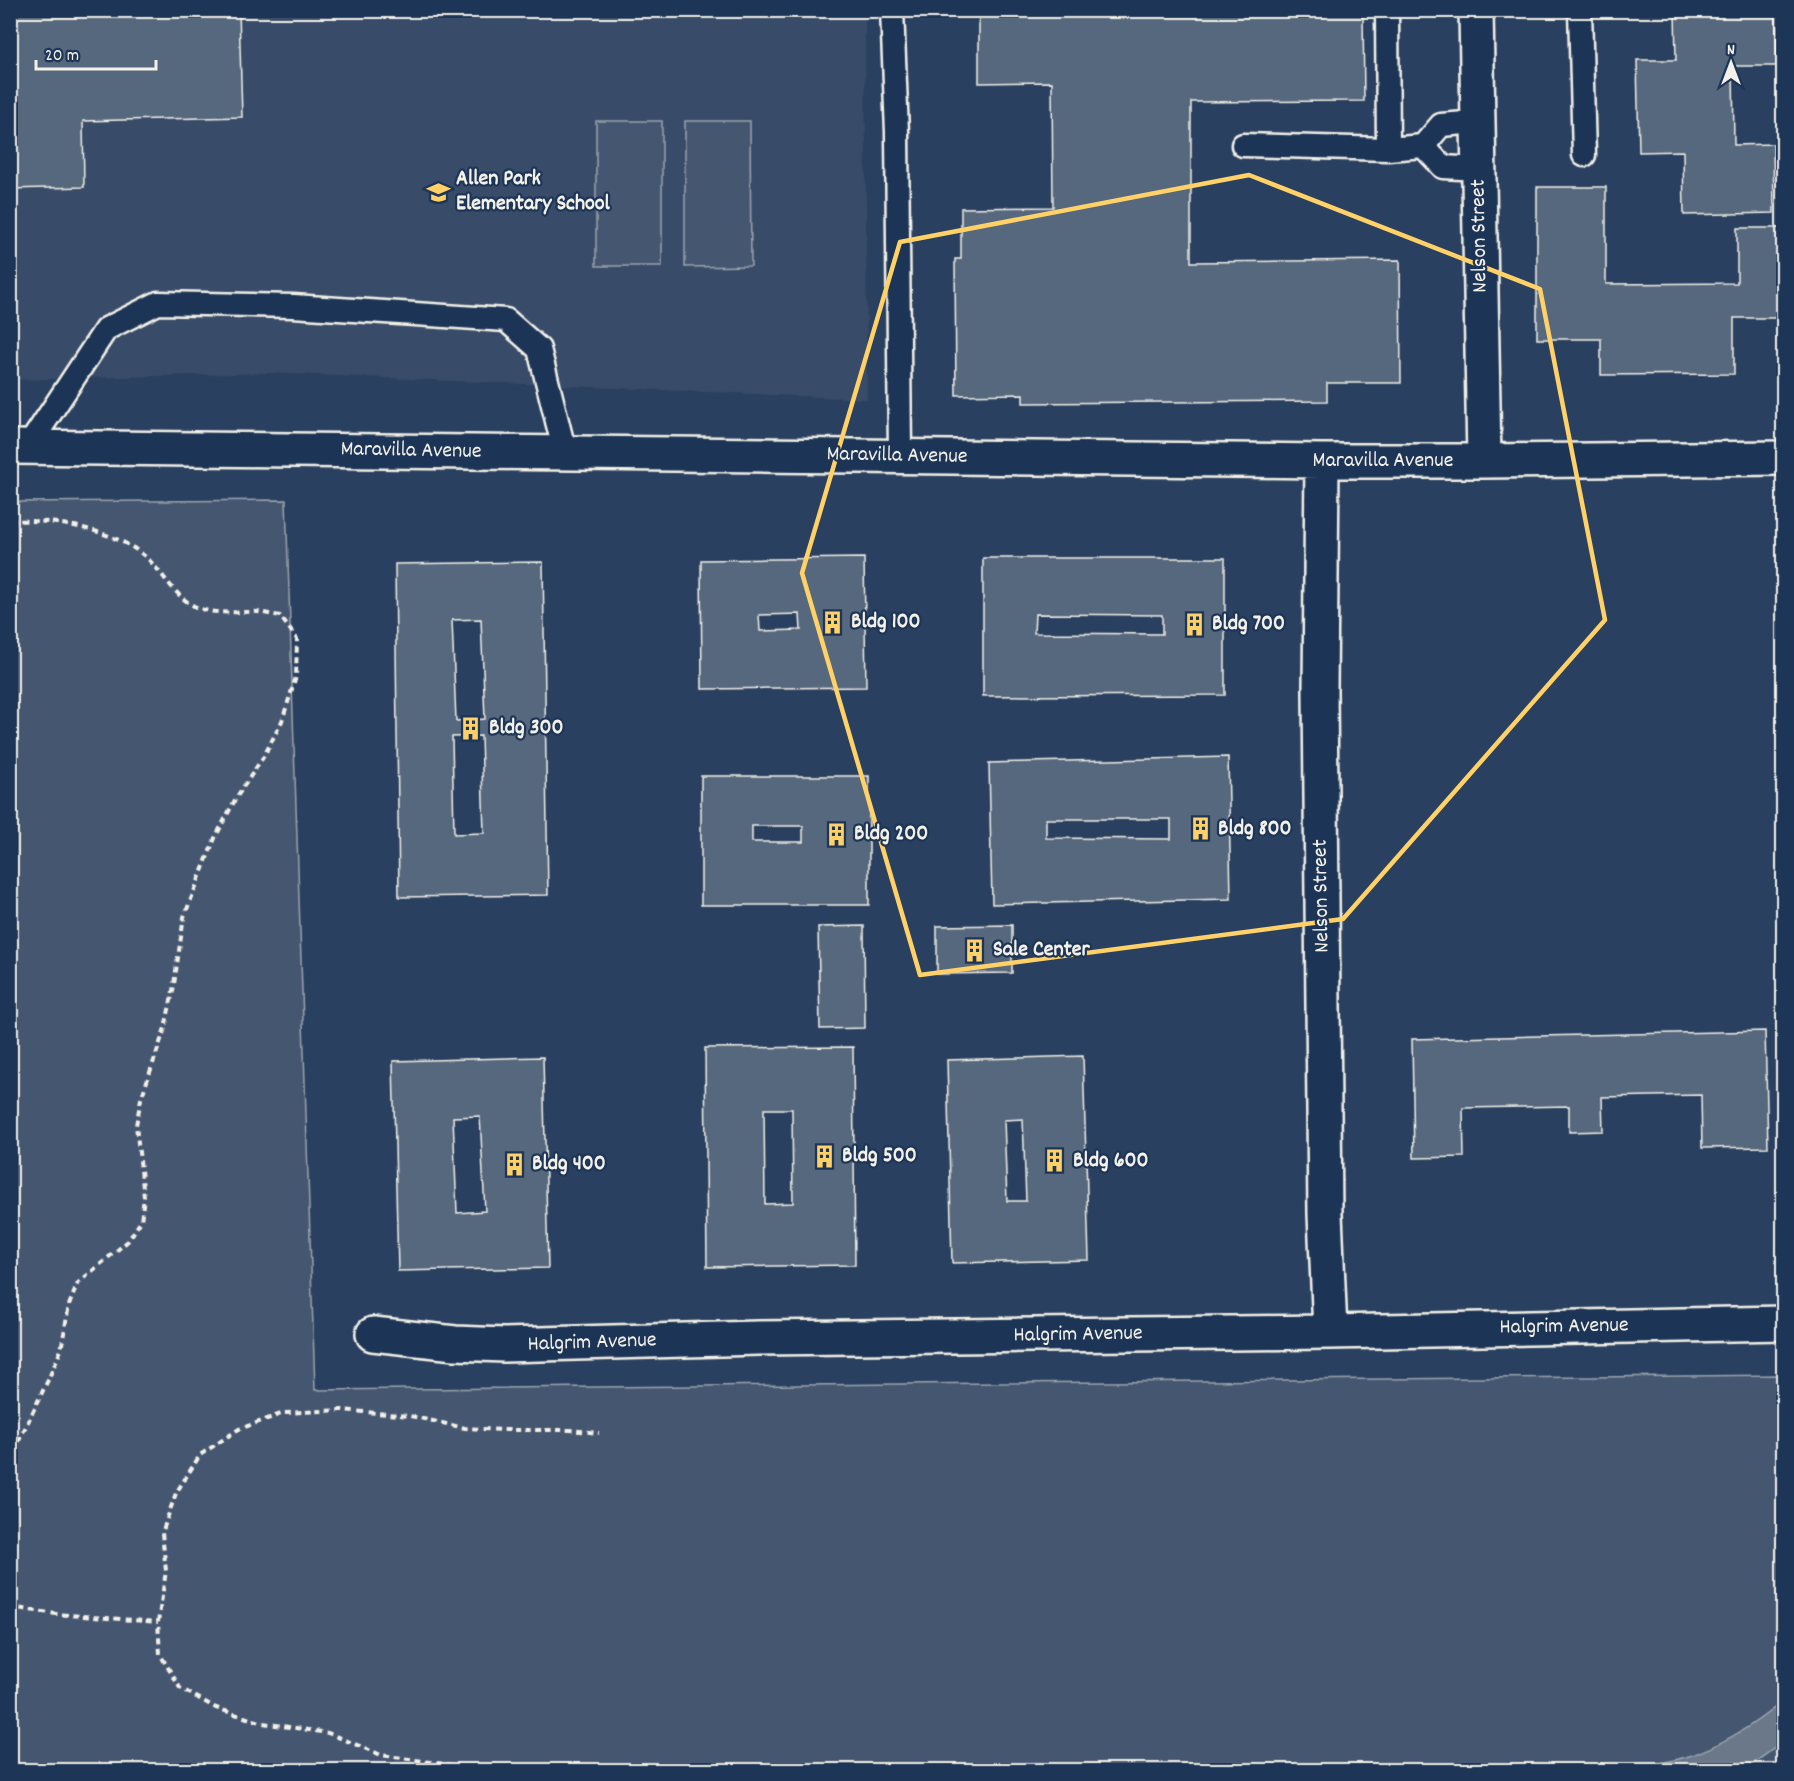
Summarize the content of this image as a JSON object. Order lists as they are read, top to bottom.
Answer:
{
  "streets": {
    "street": ["Nelson Street", "Maravilla Avenue", "Halgrim Avenue"]
  },
  "crossings": [
    ["Nelson Street", "Maravilla Avenue"],
    ["Nelson Street", "Halgrim Avenue"]
  ],
  "places": {
    "school or university": ["Allen Park Elementary School"],
    "building": [
      "Bldg 100",
      "Bldg 700",
      "Bldg 300",
      "Bldg 800",
      "Bldg 200",
      "Sale Center",
      "Bldg 500",
      "Bldg 600",
      "Bldg 400"
    ]
  },
  "scale_bar": "20 m",
  "north": "top"
}
